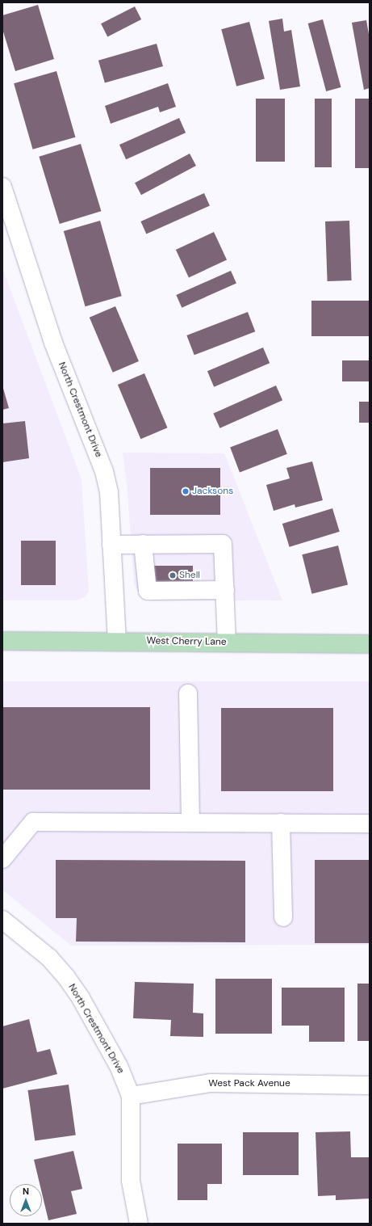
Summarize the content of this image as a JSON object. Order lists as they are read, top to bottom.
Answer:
{
  "streets": {
    "main road": ["West Cherry Lane"],
    "street": ["North Crestmont Drive", "West Pack Avenue"]
  },
  "crossings": [
    ["North Crestmont Drive", "West Cherry Lane"],
    ["North Crestmont Drive", "West Pack Avenue"]
  ],
  "places": ["Jacksons", "Shell"],
  "north": "top"
}
